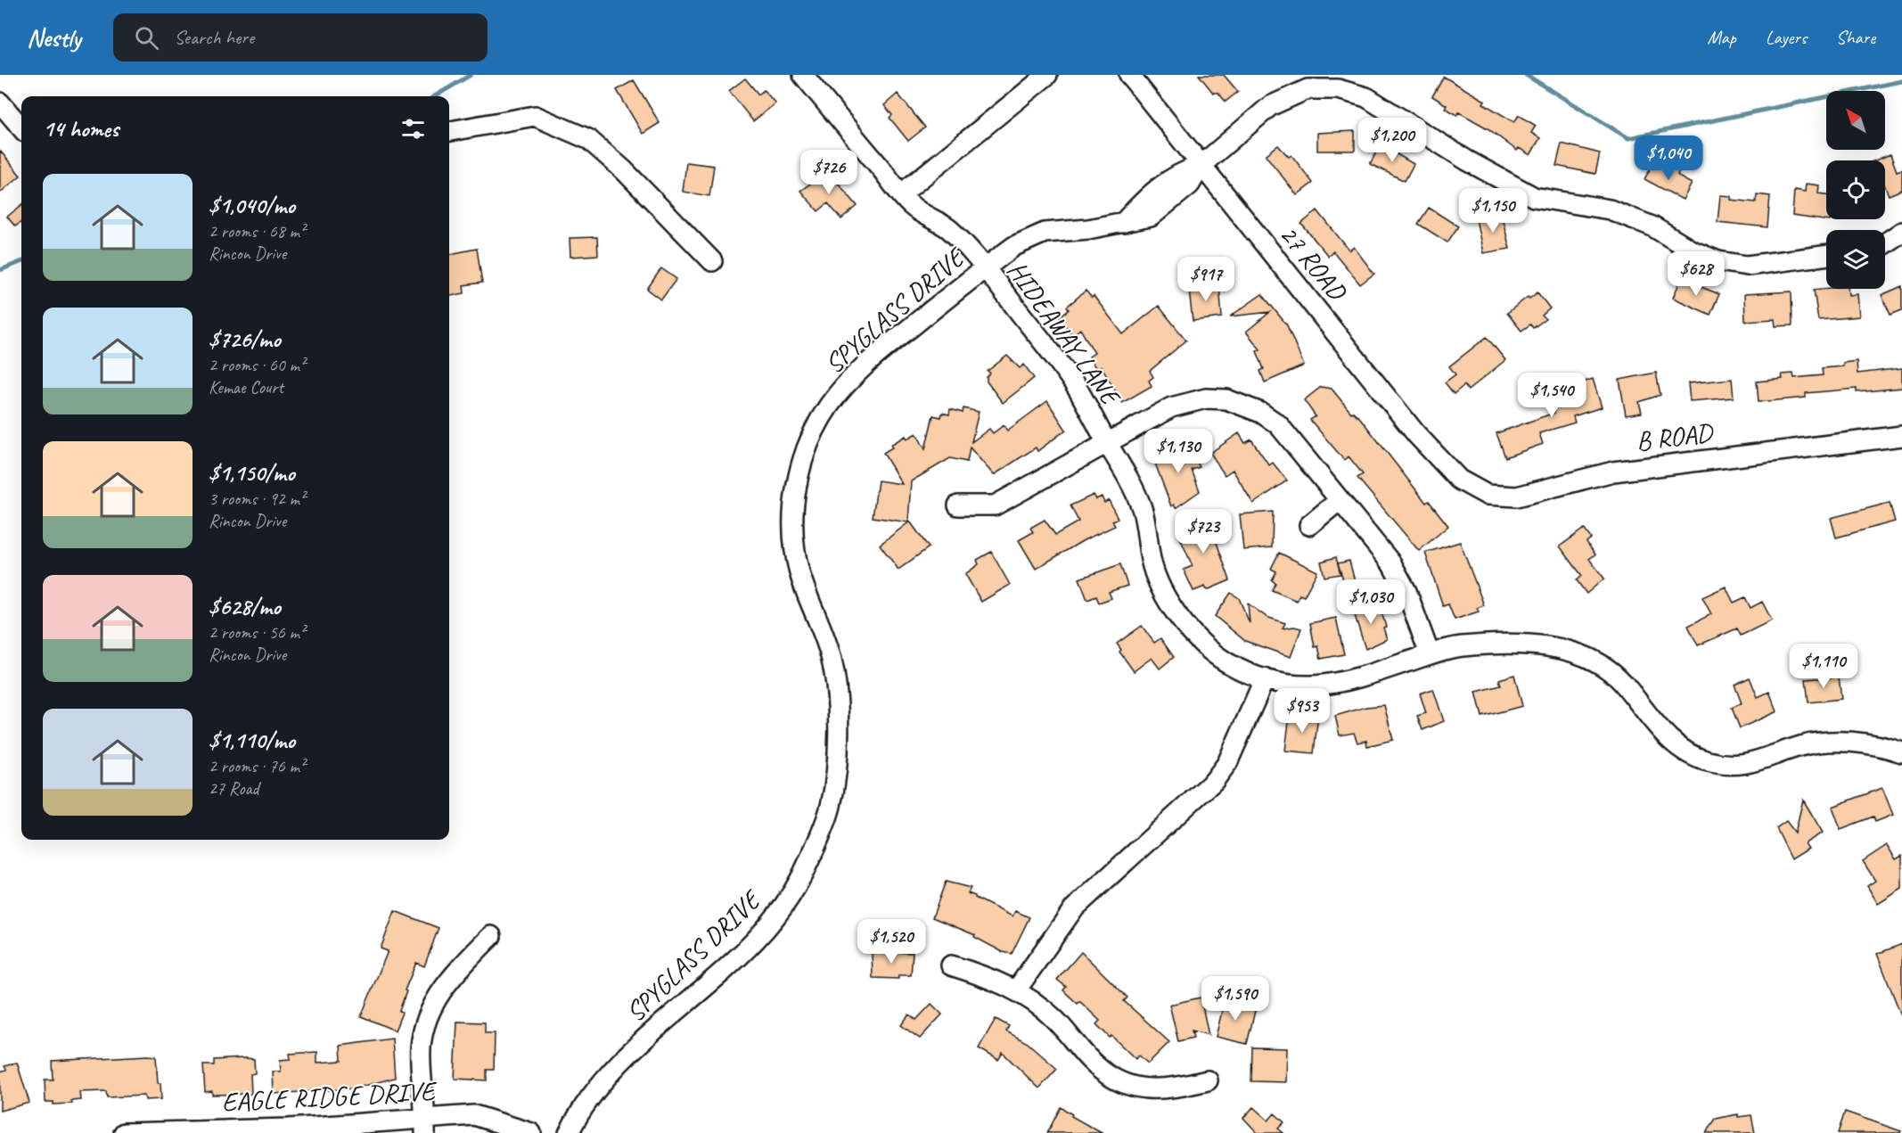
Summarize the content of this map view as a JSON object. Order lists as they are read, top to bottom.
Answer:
{
  "streets": {
    "street": [
      "27 ROAD",
      "SPYGLASS DRIVE",
      "HIDEAWAY LANE",
      "B ROAD",
      "EAGLE RIDGE DRIVE"
    ]
  },
  "crossings": [
    ["27 ROAD", "SPYGLASS DRIVE"],
    ["27 ROAD", "B ROAD"],
    ["SPYGLASS DRIVE", "HIDEAWAY LANE"]
  ],
  "north": "top left",
  "page": {
    "header": "Nestly",
    "search": "Search here",
    "nav": ["Map", "Layers", "Share"],
    "heading": "14 homes",
    "price": [
      "$1,200",
      "$1,040",
      "$726",
      "$1,150",
      "$628",
      "$917",
      "$1,540",
      "$1,130",
      "$723",
      "$1,030",
      "$1,110",
      "$953",
      "$1,520",
      "$1,590"
    ],
    "list": [
      {
        "name": "$1,040/mo",
        "note": "2 rooms · 68 m² · Rincon Drive"
      },
      {
        "name": "$726/mo",
        "note": "2 rooms · 60 m² · Kemae Court"
      },
      {
        "name": "$1,150/mo",
        "note": "3 rooms · 92 m² · Rincon Drive"
      },
      {
        "name": "$628/mo",
        "note": "2 rooms · 56 m² · Rincon Drive"
      },
      {
        "name": "$1,110/mo",
        "note": "2 rooms · 76 m² · 27 Road"
      }
    ]
  }
}
